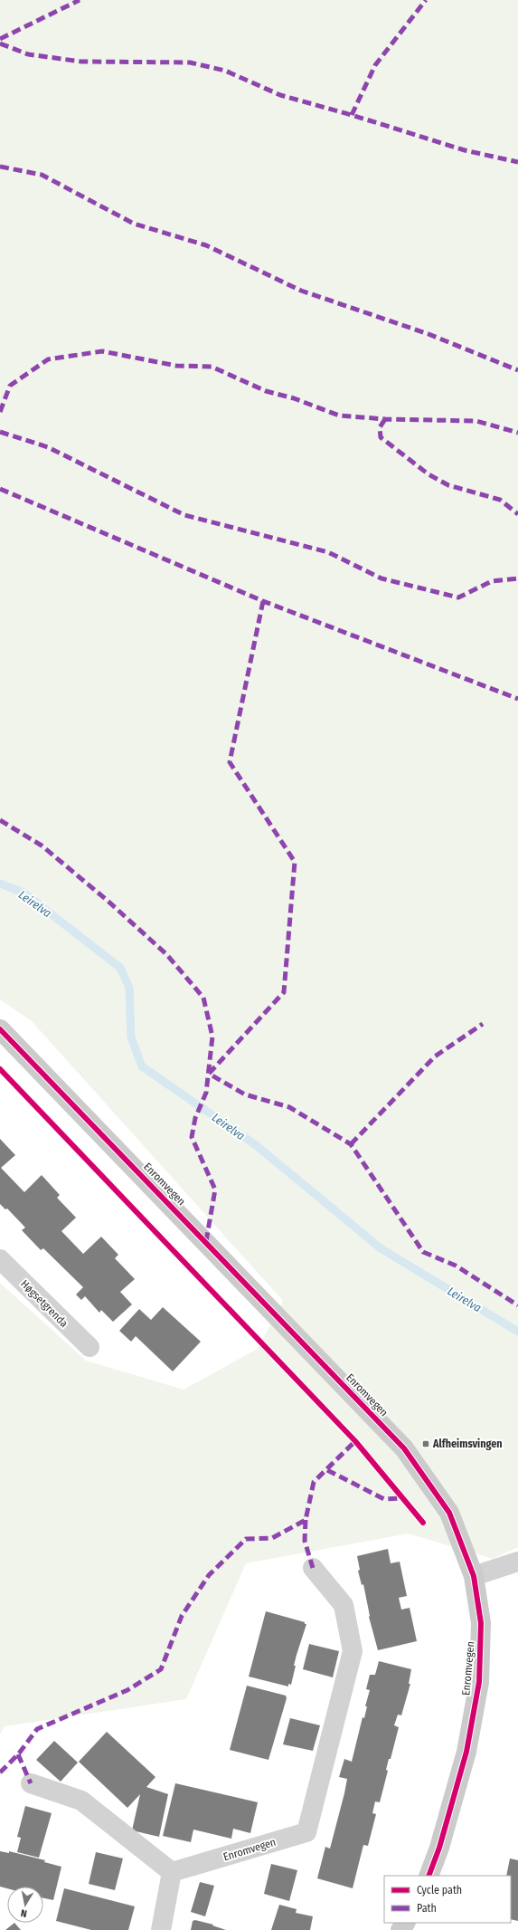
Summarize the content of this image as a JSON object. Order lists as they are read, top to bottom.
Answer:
{
  "streets": {
    "street": ["Enromvegen", "Høgsetgrenda"]
  },
  "water": ["Leirelva"],
  "places": {
    "transit": ["Alfheimsvingen"]
  },
  "legend": ["Cycle path", "Path"],
  "north": "bottom"
}
